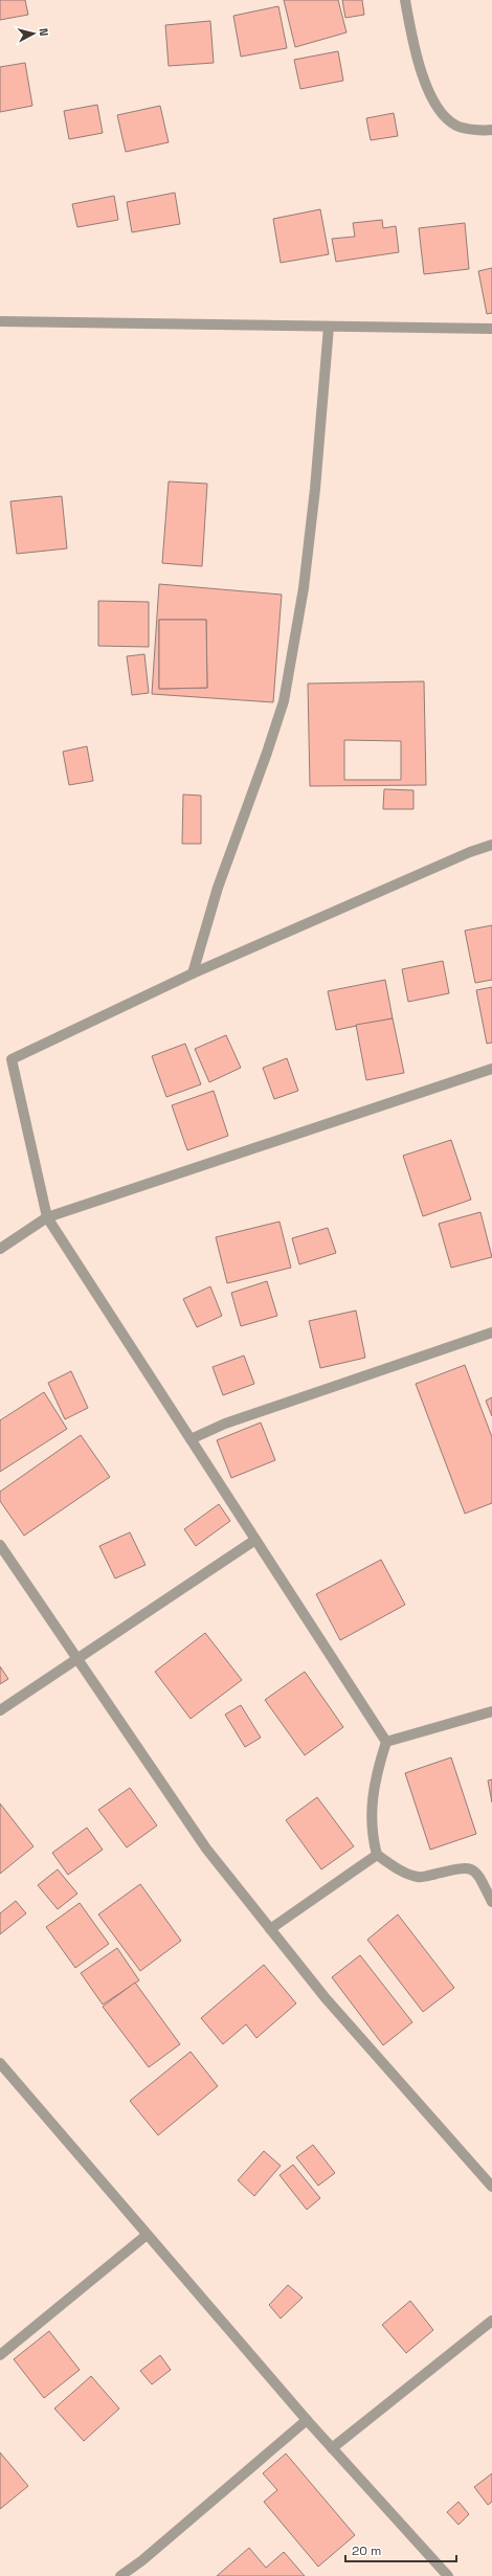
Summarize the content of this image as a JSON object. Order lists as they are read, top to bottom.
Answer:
{
  "scale_bar": "20 m",
  "north": "right"
}
